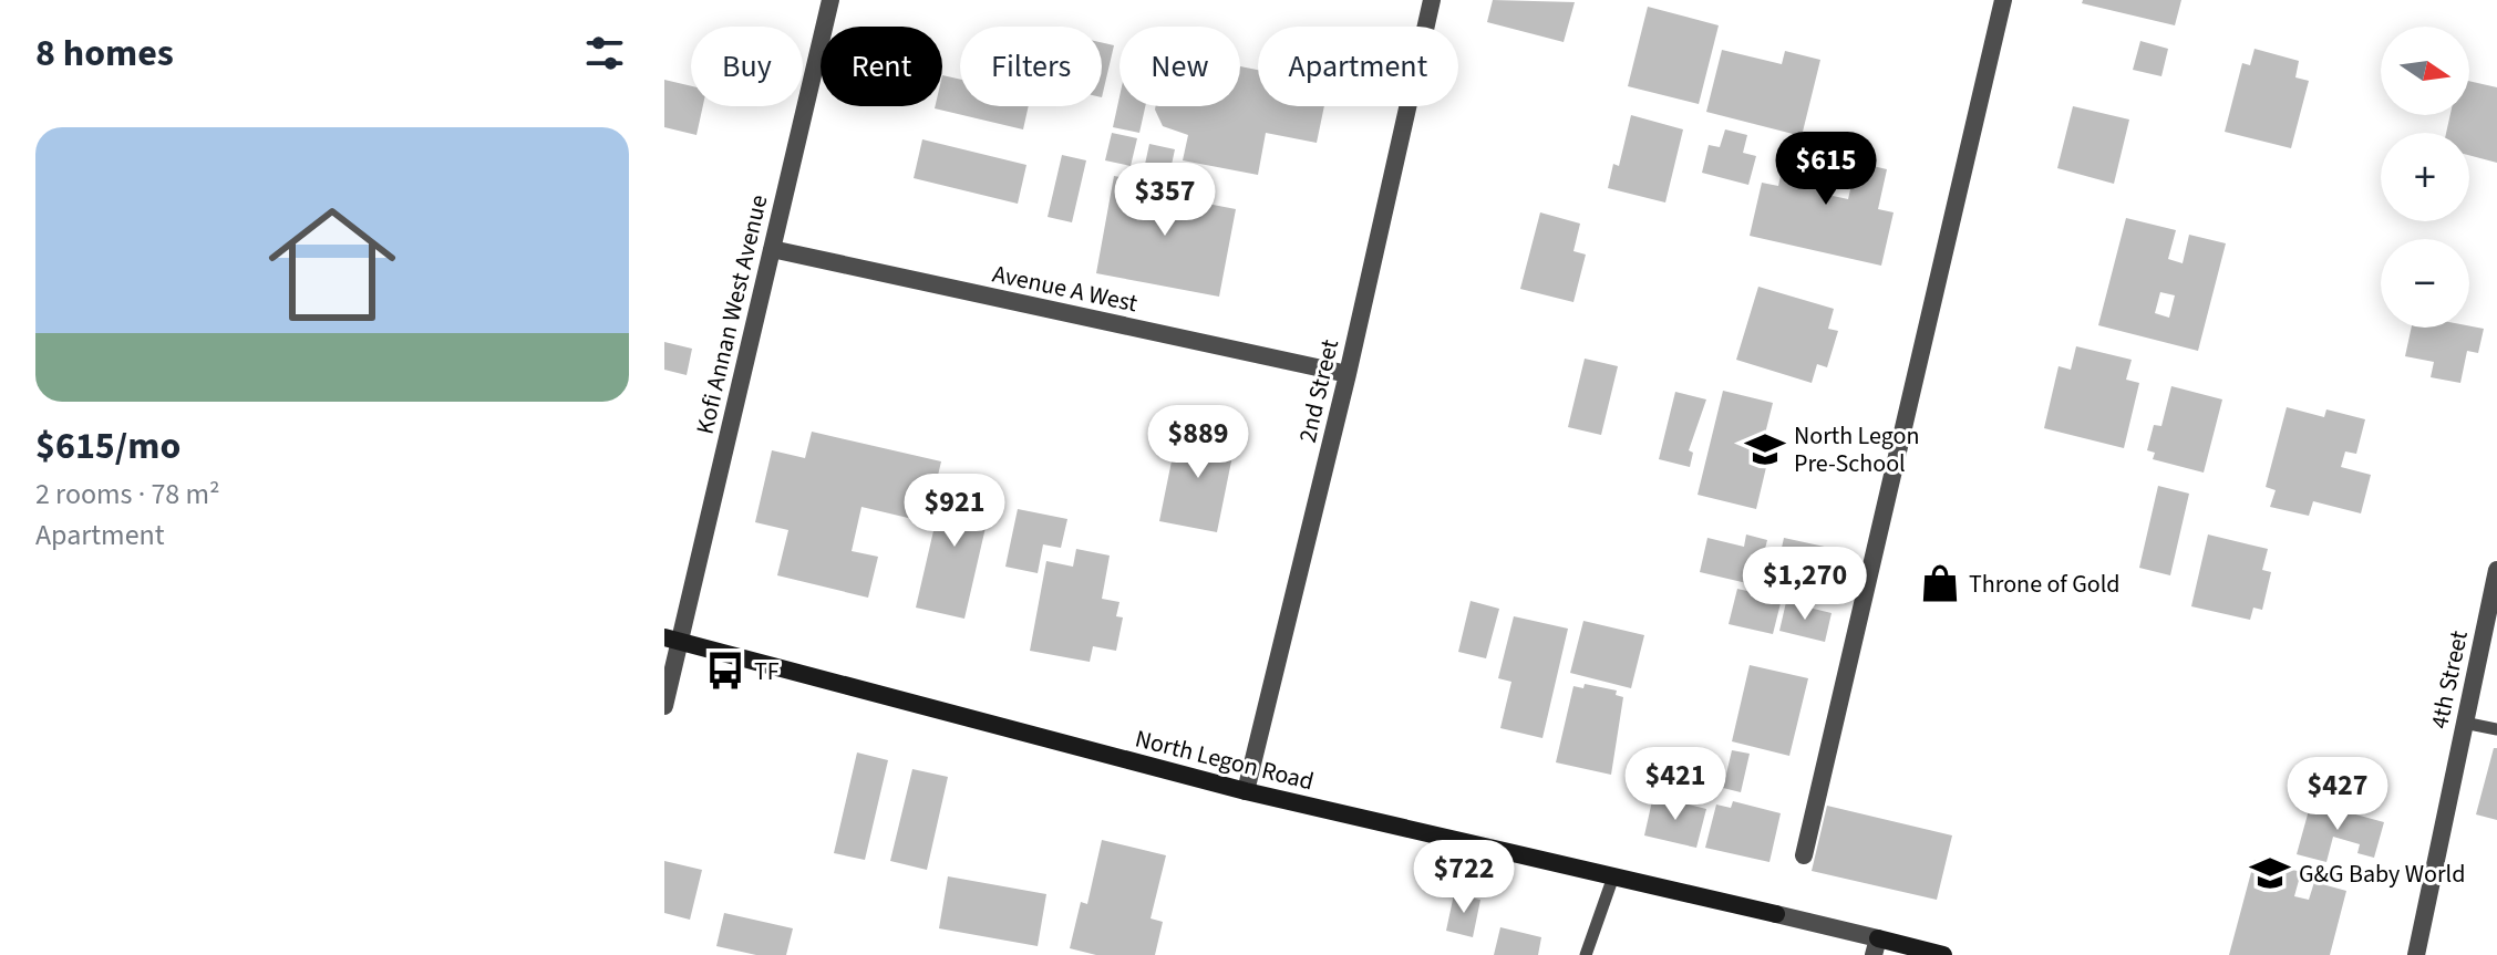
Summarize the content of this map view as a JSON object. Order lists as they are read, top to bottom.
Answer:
{
  "streets": {
    "street": [
      "Avenue A West",
      "Kofi Annan West Avenue",
      "2nd Street",
      "4th Street",
      "North Legon Road"
    ]
  },
  "crossings": [
    ["Avenue A West", "Kofi Annan West Avenue"],
    ["Avenue A West", "2nd Street"],
    ["Kofi Annan West Avenue", "North Legon Road"],
    ["2nd Street", "North Legon Road"]
  ],
  "places": {
    "school or university": ["North Legon Pre-School", "G&G Baby World"],
    "shop": ["Throne of Gold"],
    "bus stop": ["TF"]
  },
  "north": "right",
  "page": {
    "heading": "8 homes",
    "map_buttons": ["+", "−"],
    "chip": [
      "Buy",
      "Rent",
      "Filters",
      "New",
      "Apartment"
    ],
    "list": [
      {
        "name": "$615/mo",
        "note": "2 rooms · 78 m² · Apartment"
      }
    ],
    "price": [
      "$615",
      "$357",
      "$889",
      "$921",
      "$1,270",
      "$421",
      "$427",
      "$722"
    ]
  }
}
